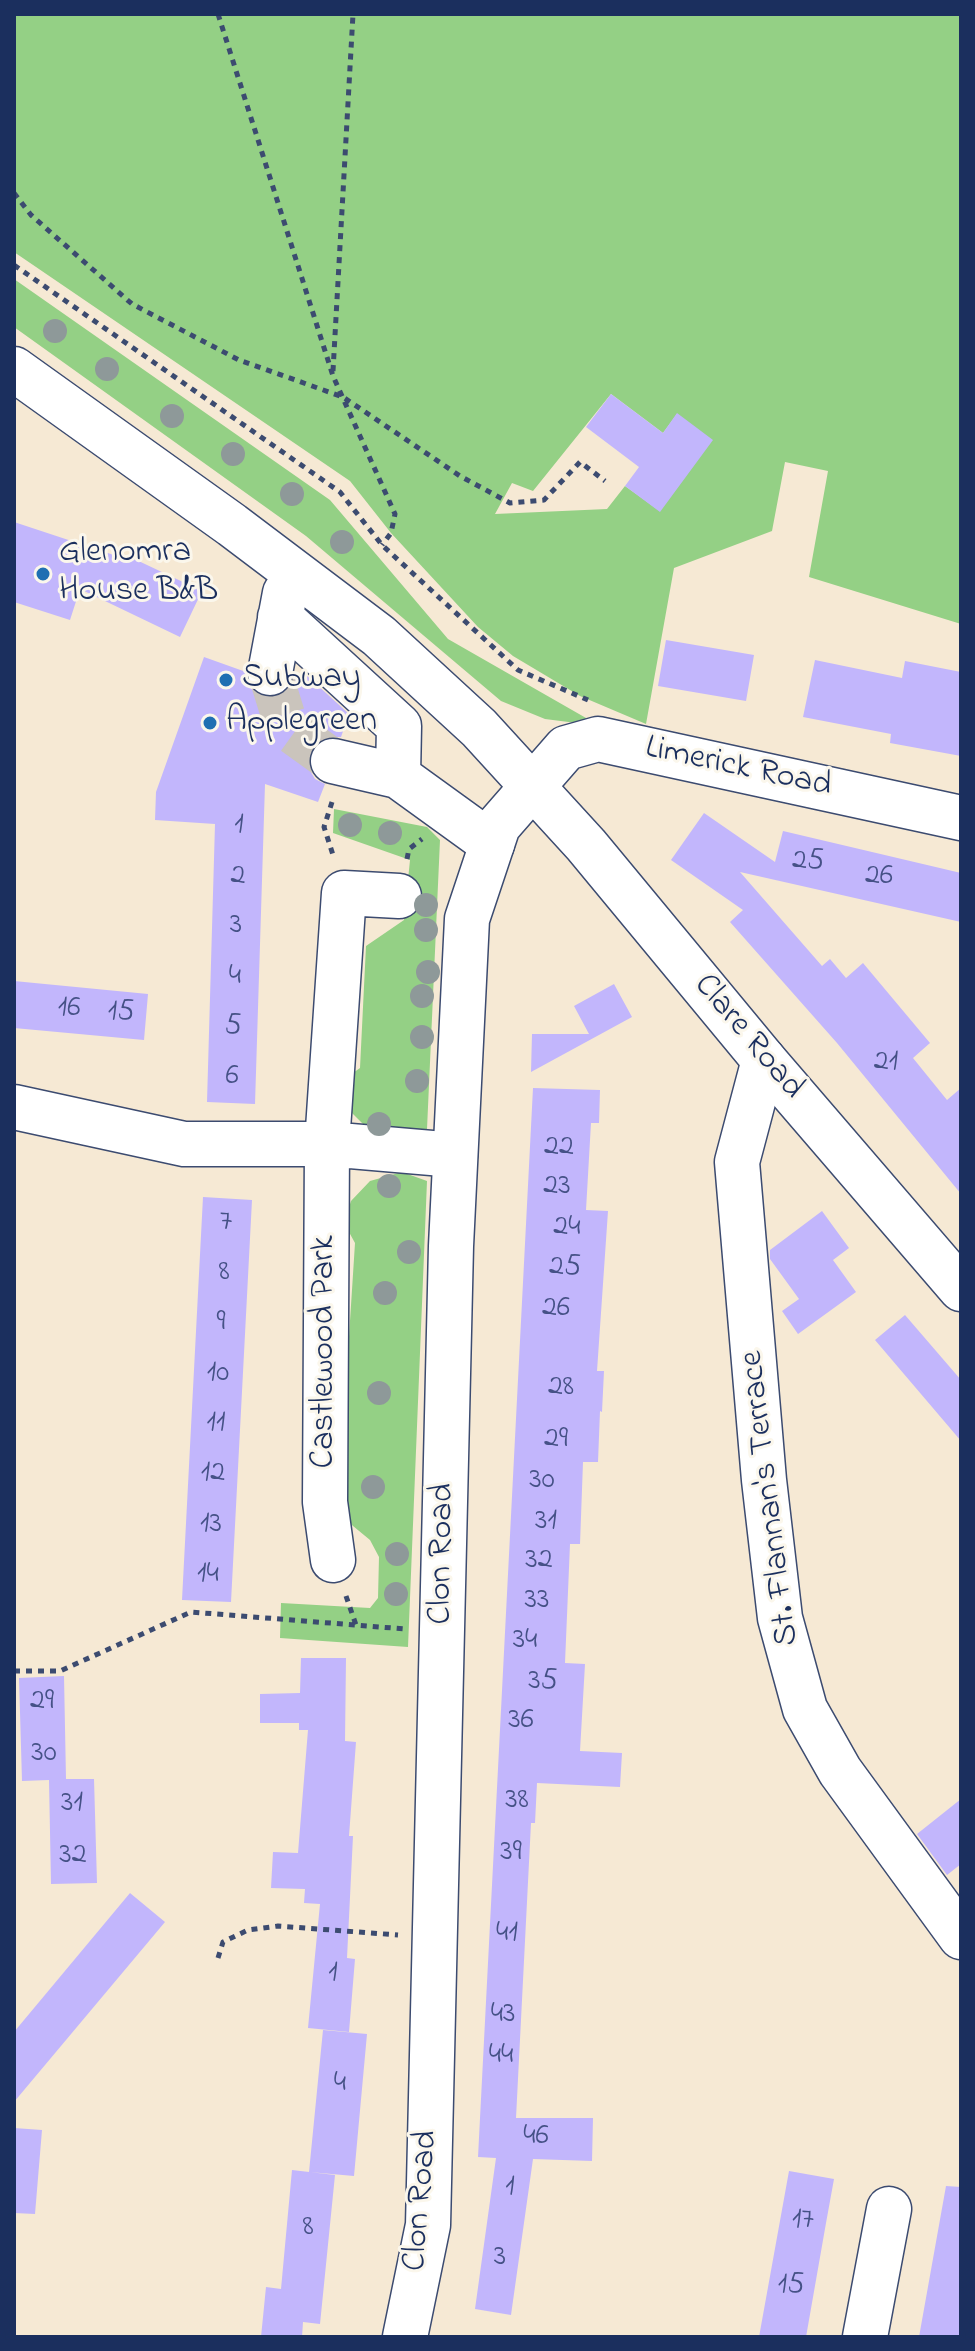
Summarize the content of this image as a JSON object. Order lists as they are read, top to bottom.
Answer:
{
  "streets": {
    "main road": [
      "Limerick Road",
      "Clare Road",
      "Castlewood Park",
      "St. Flannan's Terrace",
      "Clon Road"
    ]
  },
  "crossings": [
    ["Limerick Road", "Clare Road"],
    ["Limerick Road", "Clon Road"],
    ["Clare Road", "St. Flannan's Terrace"],
    ["Clare Road", "Clon Road"]
  ],
  "places": ["Glenomra House B&B", "Subway", "Applegreen"],
  "house_numbers": [
    "1",
    "25",
    "2",
    "26",
    "3",
    "4",
    "16",
    "15",
    "5",
    "21",
    "6",
    "22",
    "23",
    "7",
    "24",
    "25",
    "8",
    "26",
    "9",
    "10",
    "28",
    "11",
    "29",
    "12",
    "30",
    "31",
    "13",
    "32",
    "14",
    "33",
    "34",
    "35",
    "29",
    "36",
    "30",
    "38",
    "31",
    "39",
    "32",
    "41",
    "1",
    "43",
    "44",
    "4",
    "46",
    "1",
    "17",
    "8",
    "3",
    "15"
  ]
}
